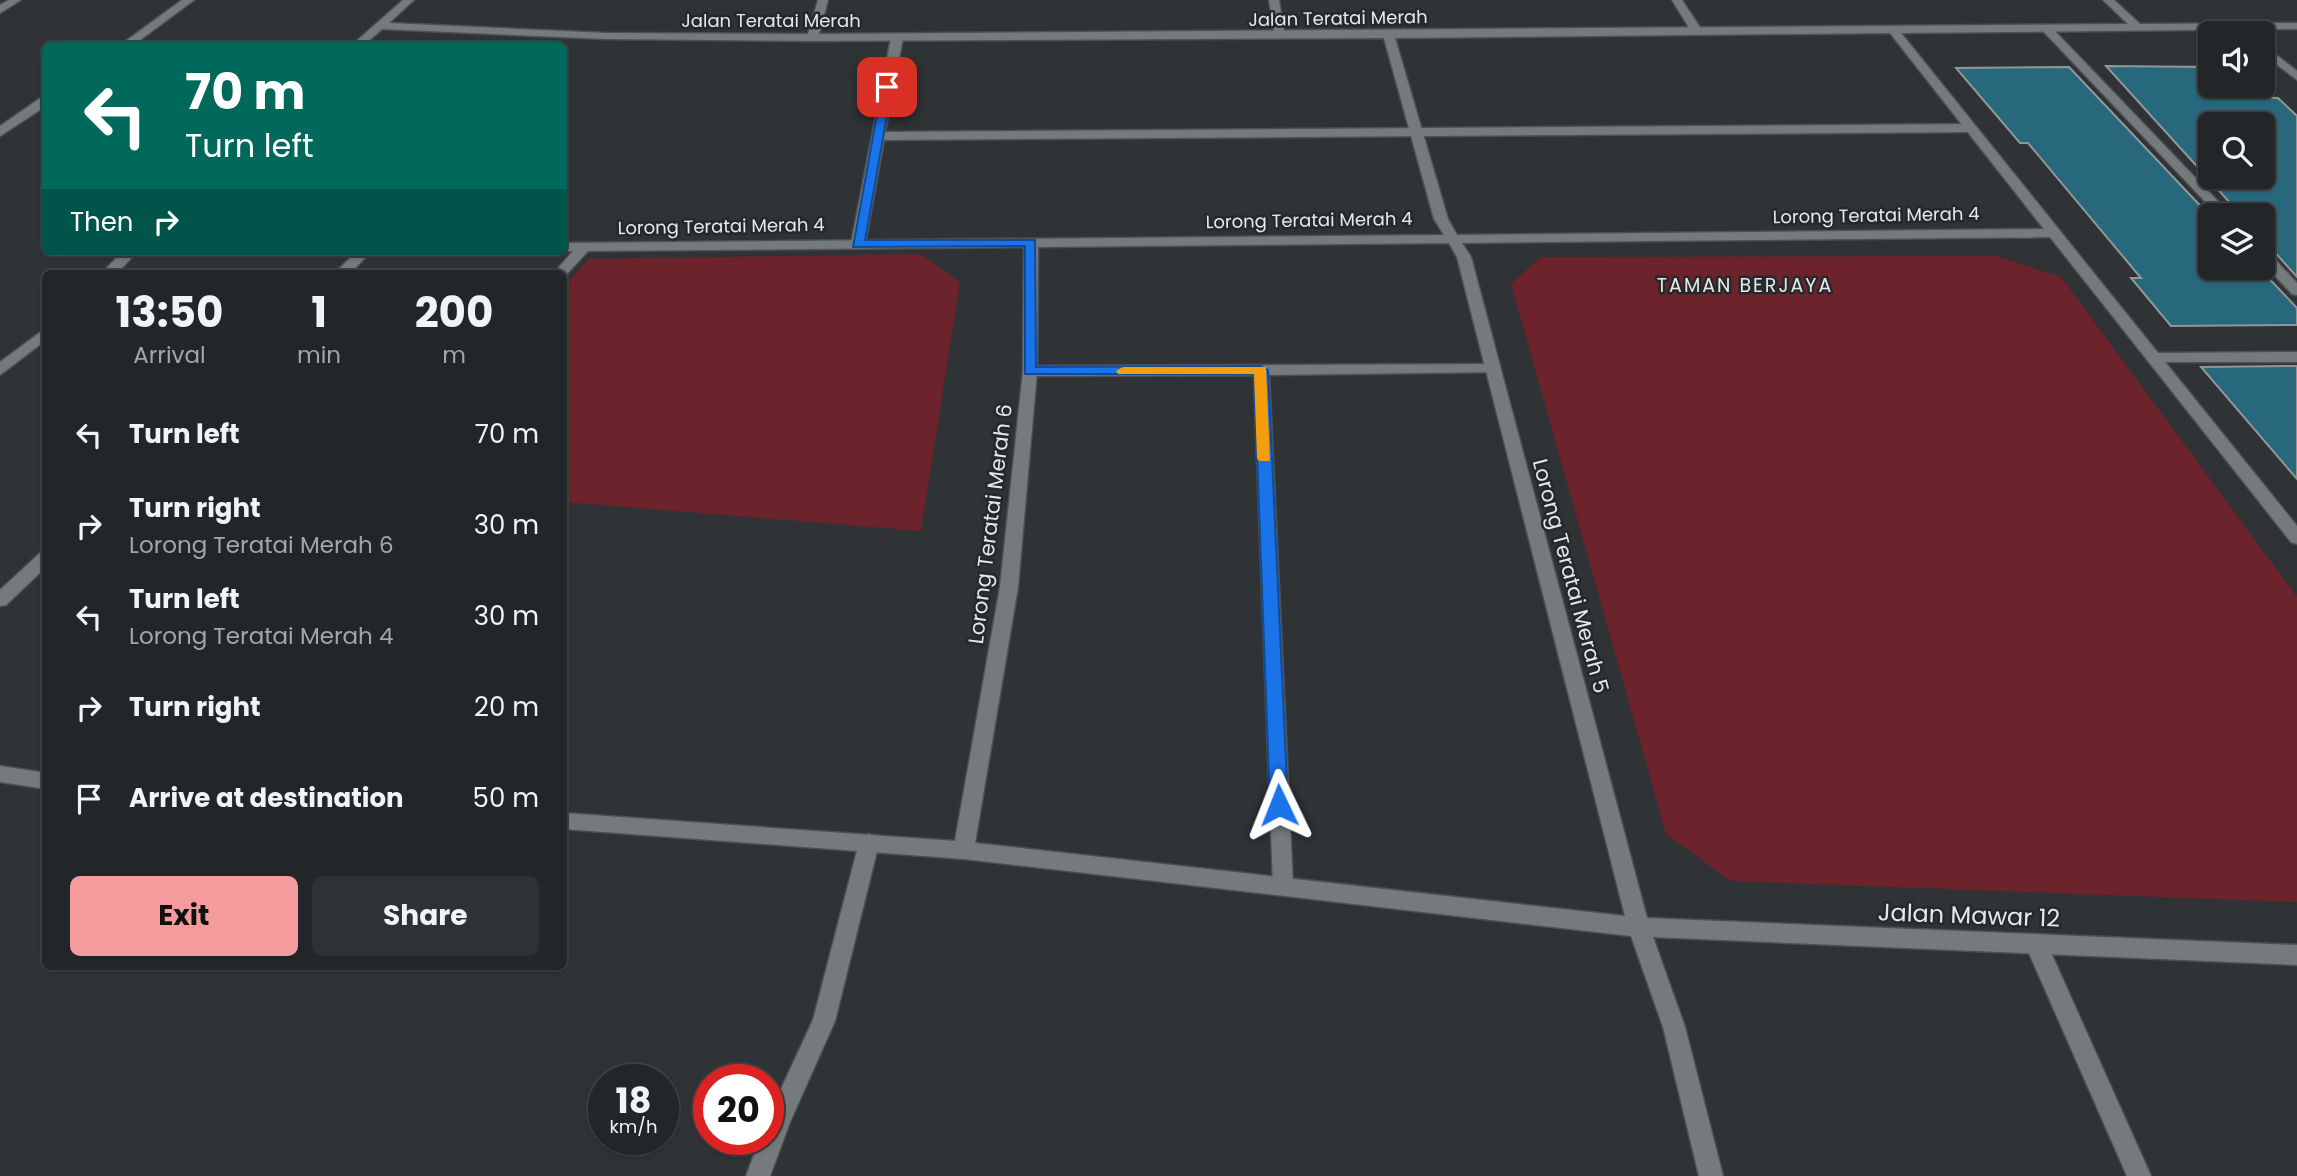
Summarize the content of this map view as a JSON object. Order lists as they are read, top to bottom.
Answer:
{
  "streets": {
    "street": [
      "Jalan Teratai Merah",
      "Lorong Teratai Merah 4",
      "Lorong Teratai Merah 6",
      "Lorong Teratai Merah 5",
      "Jalan Mawar 12"
    ]
  },
  "crossings": [
    ["Jalan Teratai Merah", "Lorong Teratai Merah 5"],
    ["Lorong Teratai Merah 4", "Lorong Teratai Merah 6"],
    ["Lorong Teratai Merah 4", "Lorong Teratai Merah 5"],
    ["Lorong Teratai Merah 6", "Jalan Mawar 12"],
    ["Lorong Teratai Merah 5", "Jalan Mawar 12"]
  ],
  "districts": ["TAMAN BERJAYA"],
  "page": {
    "turn": ["70 m", "Turn left"],
    "then": "Then",
    "eta": [
      "13:50",
      "Arrival",
      "1",
      "min",
      "200",
      "m"
    ],
    "list": [
      {
        "name": "Turn left",
        "value": "70 m"
      },
      {
        "name": "Turn right",
        "note": "Lorong Teratai Merah 6",
        "value": "30 m"
      },
      {
        "name": "Turn left",
        "note": "Lorong Teratai Merah 4",
        "value": "30 m"
      },
      {
        "name": "Turn right",
        "value": "20 m"
      },
      {
        "name": "Arrive at destination",
        "value": "50 m"
      }
    ],
    "buttons": ["Exit", "Share"],
    "speed": "18 km/h",
    "limit": "20"
  }
}
